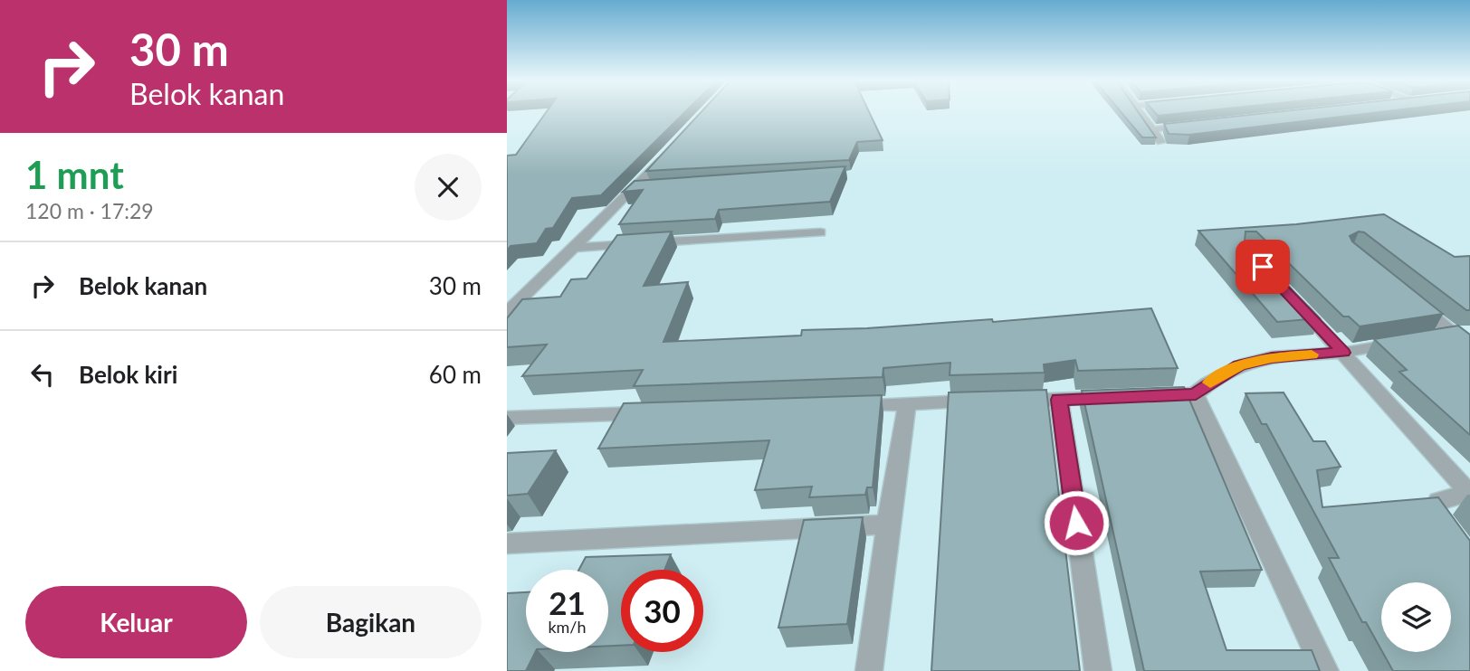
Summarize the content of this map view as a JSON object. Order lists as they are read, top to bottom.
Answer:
{
  "page": {
    "turn": ["30 m", "Belok kanan"],
    "heading": ["1 mnt", "120 m · 17:29"],
    "list": [
      {
        "name": "Belok kanan",
        "value": "30 m"
      },
      {
        "name": "Belok kiri",
        "value": "60 m"
      }
    ],
    "speed": "21 km/h",
    "limit": "30",
    "buttons": ["Keluar", "Bagikan"]
  }
}
